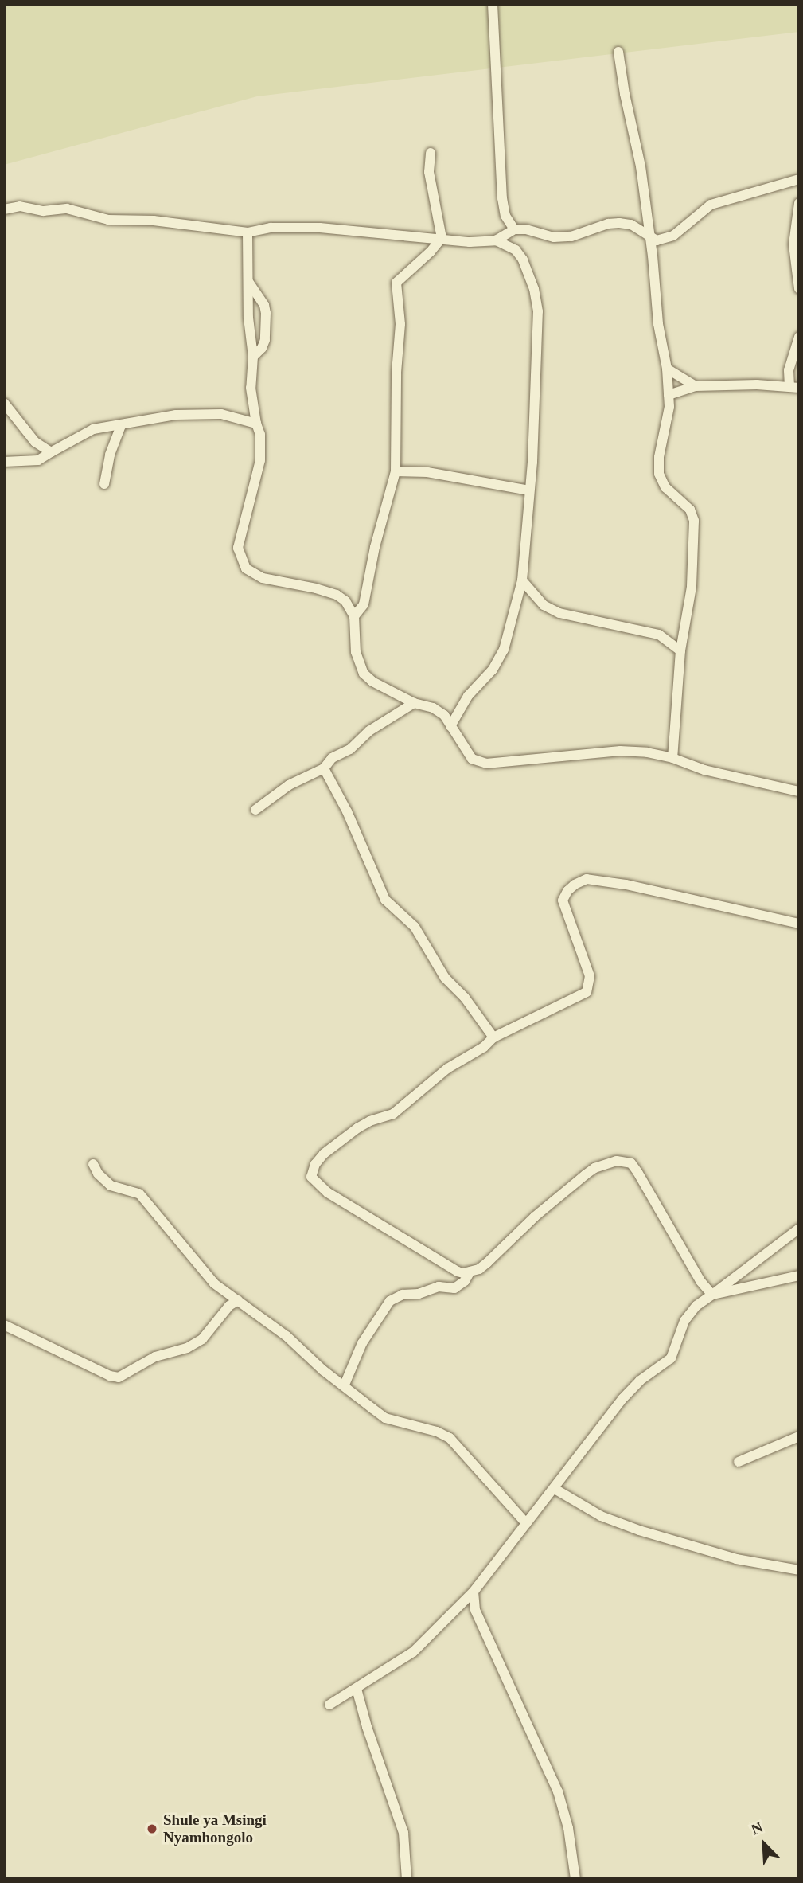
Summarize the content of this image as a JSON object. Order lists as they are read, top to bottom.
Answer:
{
  "places": ["Shule ya Msingi Nyamhongolo"],
  "north": "top left"
}
